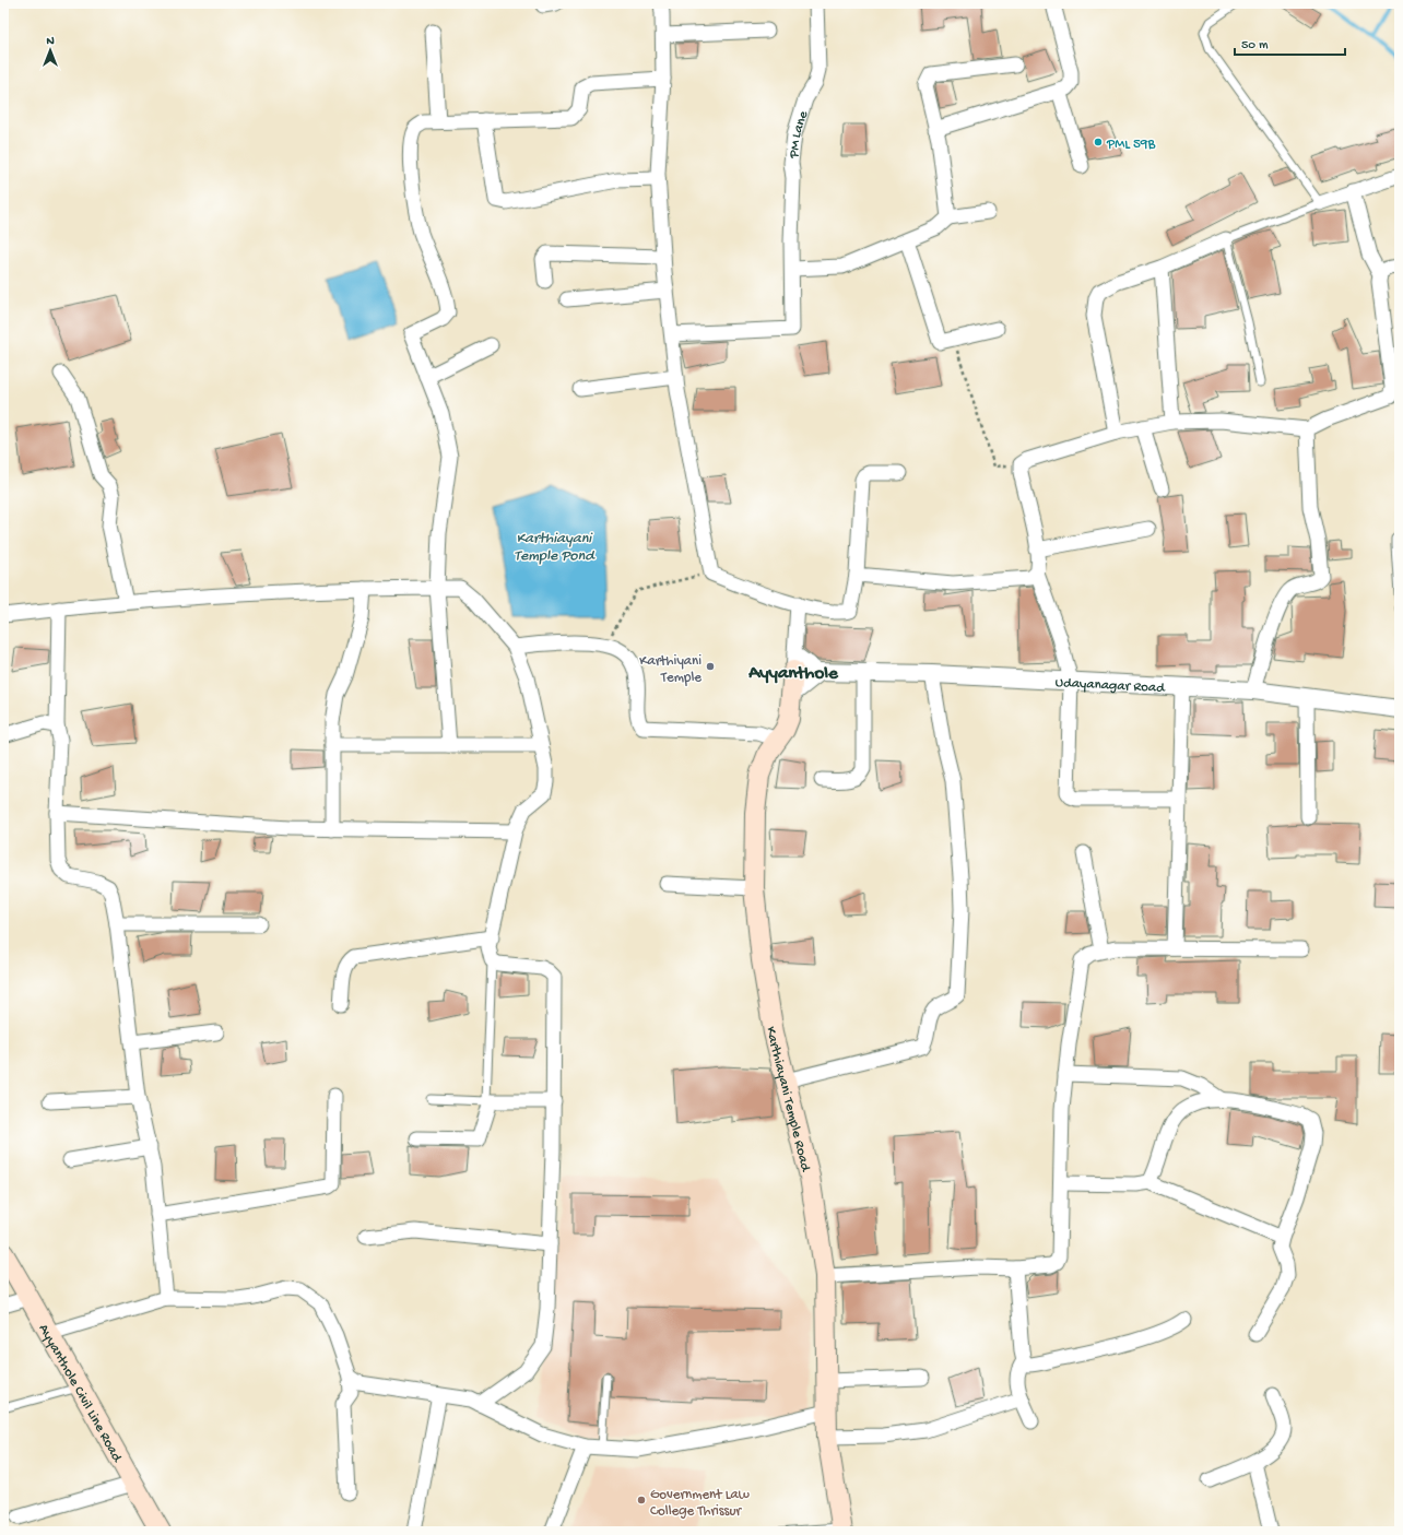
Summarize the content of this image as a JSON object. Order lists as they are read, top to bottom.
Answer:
{
  "streets": {
    "main road": ["Karthiayani Temple Road", "Ayyanthole Civil Line Road"],
    "street": ["PM Lane", "Udayanagar Road"]
  },
  "districts": ["Ayyanthole"],
  "water": ["Karthiayani Temple Pond"],
  "places": ["PML 59B", "Karthiyani Temple", "Government Law College Thrissur"],
  "scale_bar": "50 m",
  "north": "top"
}
